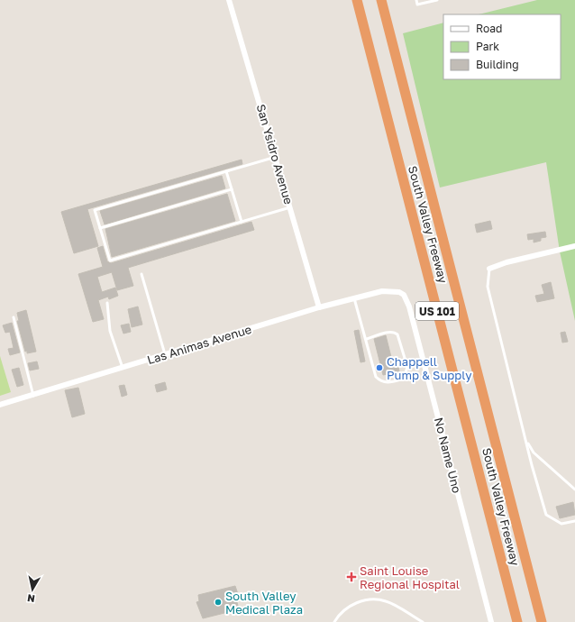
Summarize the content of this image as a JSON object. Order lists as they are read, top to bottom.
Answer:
{
  "streets": {
    "highway": ["South Valley Freeway", "US 101"],
    "street": ["San Ysidro Avenue", "Las Animas Avenue", "No Name Uno"]
  },
  "crossings": [
    ["San Ysidro Avenue", "Las Animas Avenue"],
    ["Las Animas Avenue", "No Name Uno"]
  ],
  "places": {
    "other": ["Chappell Pump & Supply", "South Valley Medical Plaza"],
    "health": ["Saint Louise Regional Hospital"]
  },
  "legend": ["Road", "Park", "Building"],
  "north": "bottom"
}
